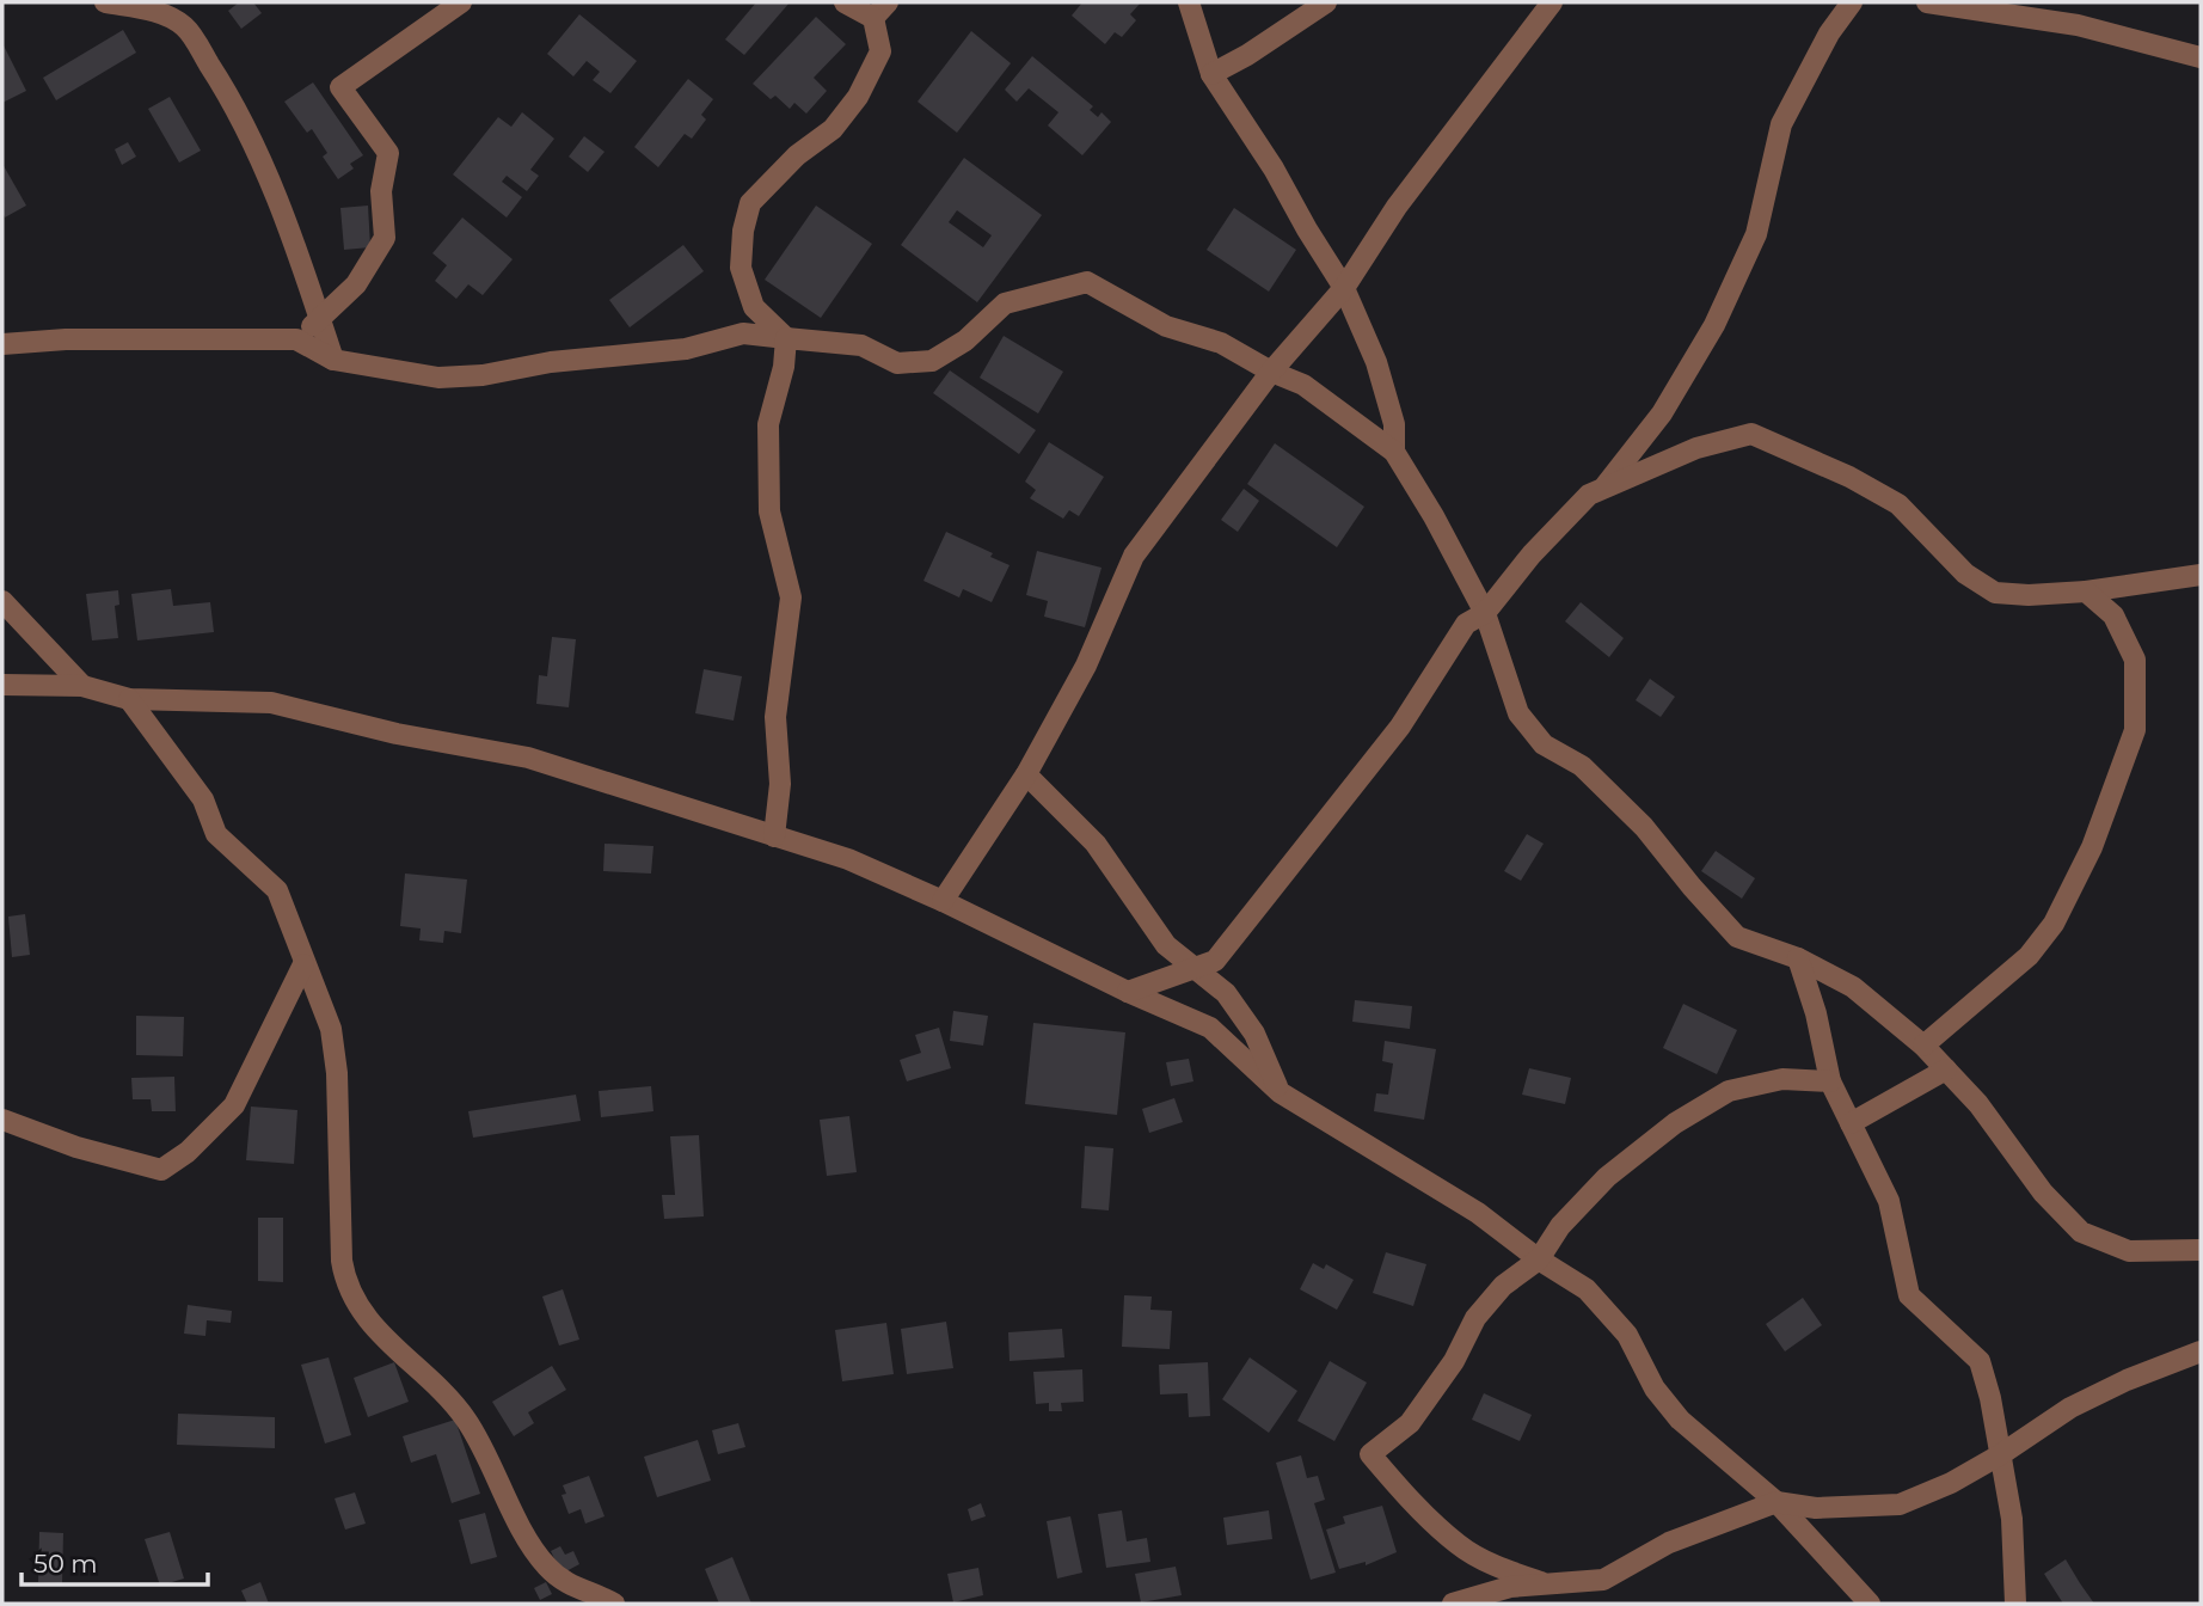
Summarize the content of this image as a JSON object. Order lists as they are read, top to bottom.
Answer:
{
  "scale_bar": "50 m"
}
